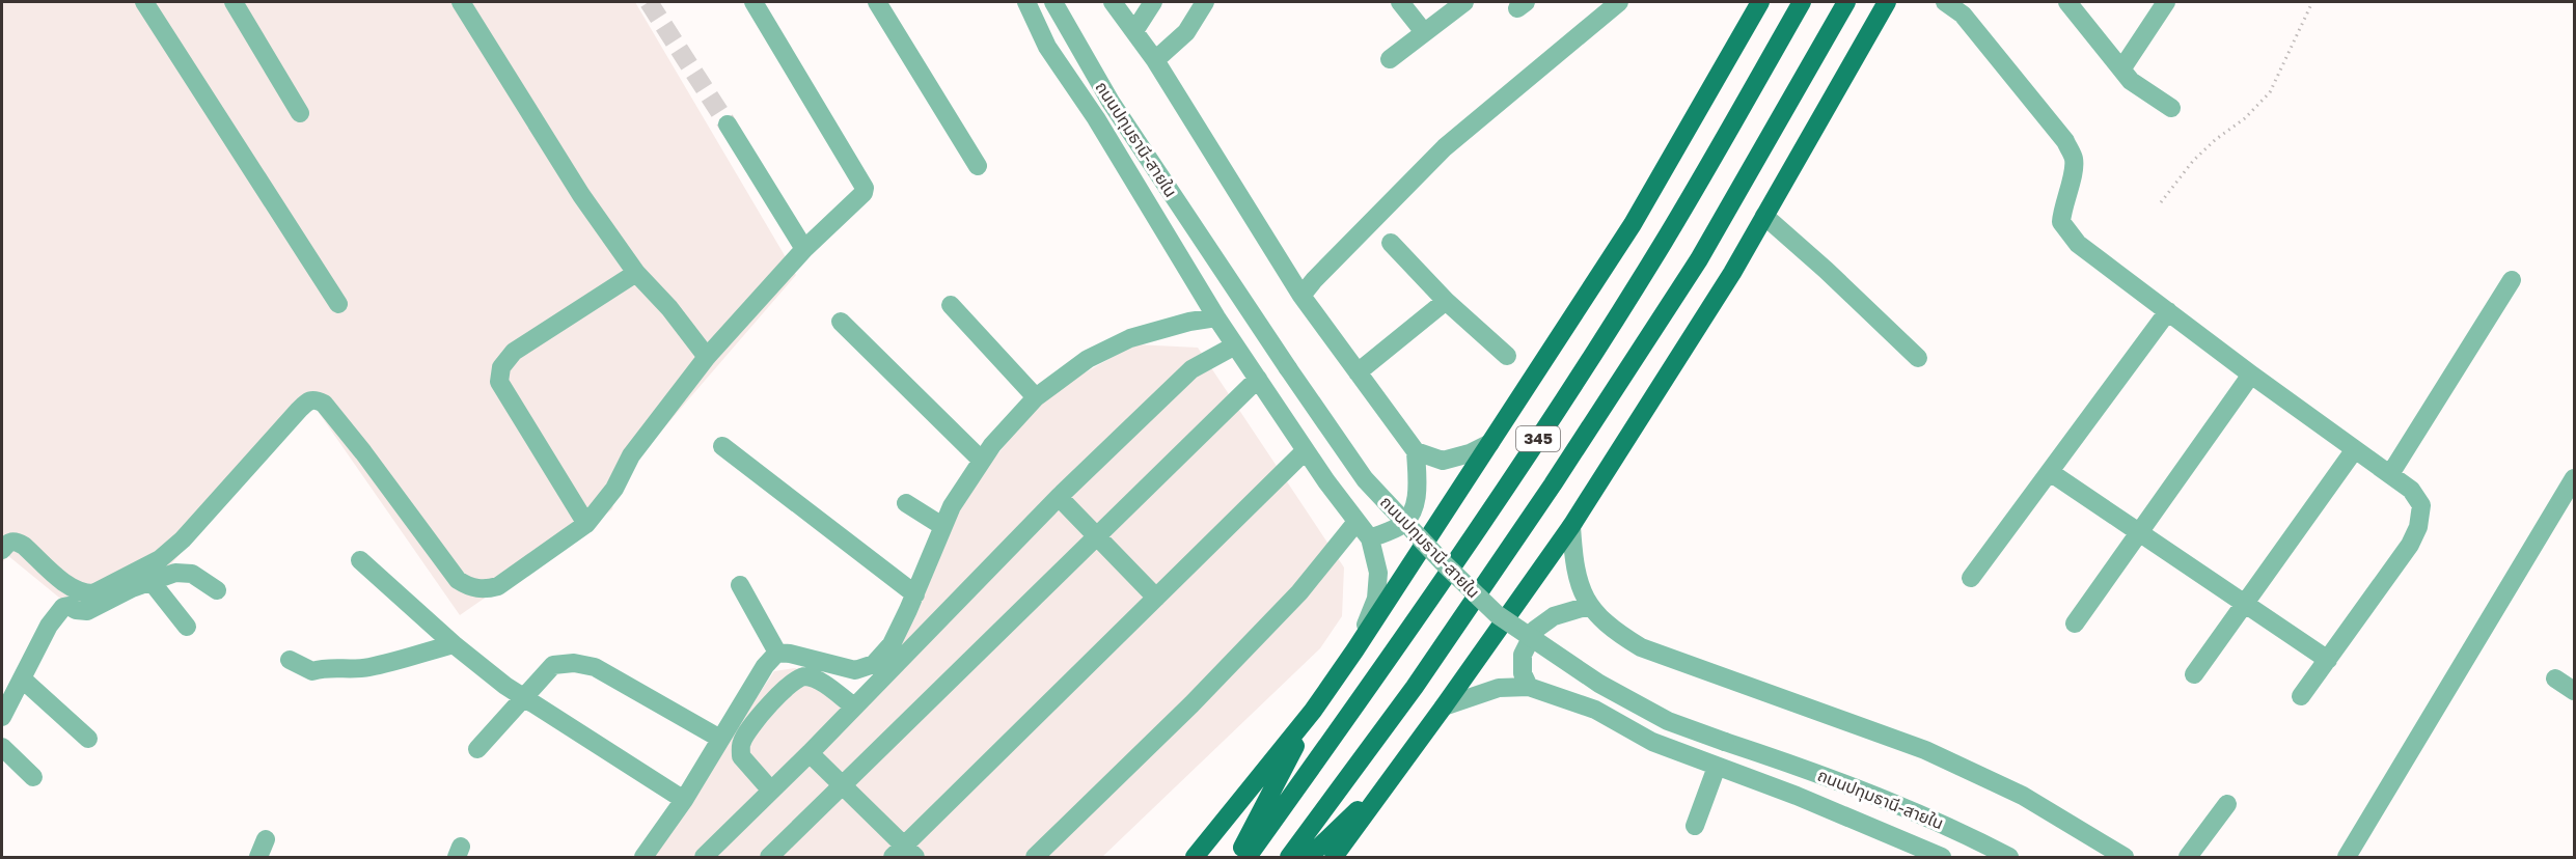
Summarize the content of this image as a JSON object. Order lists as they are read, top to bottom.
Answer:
{
  "streets": {
    "main road": ["345"],
    "street": ["ถนนปทุมธานี-สายใน"]
  }
}
